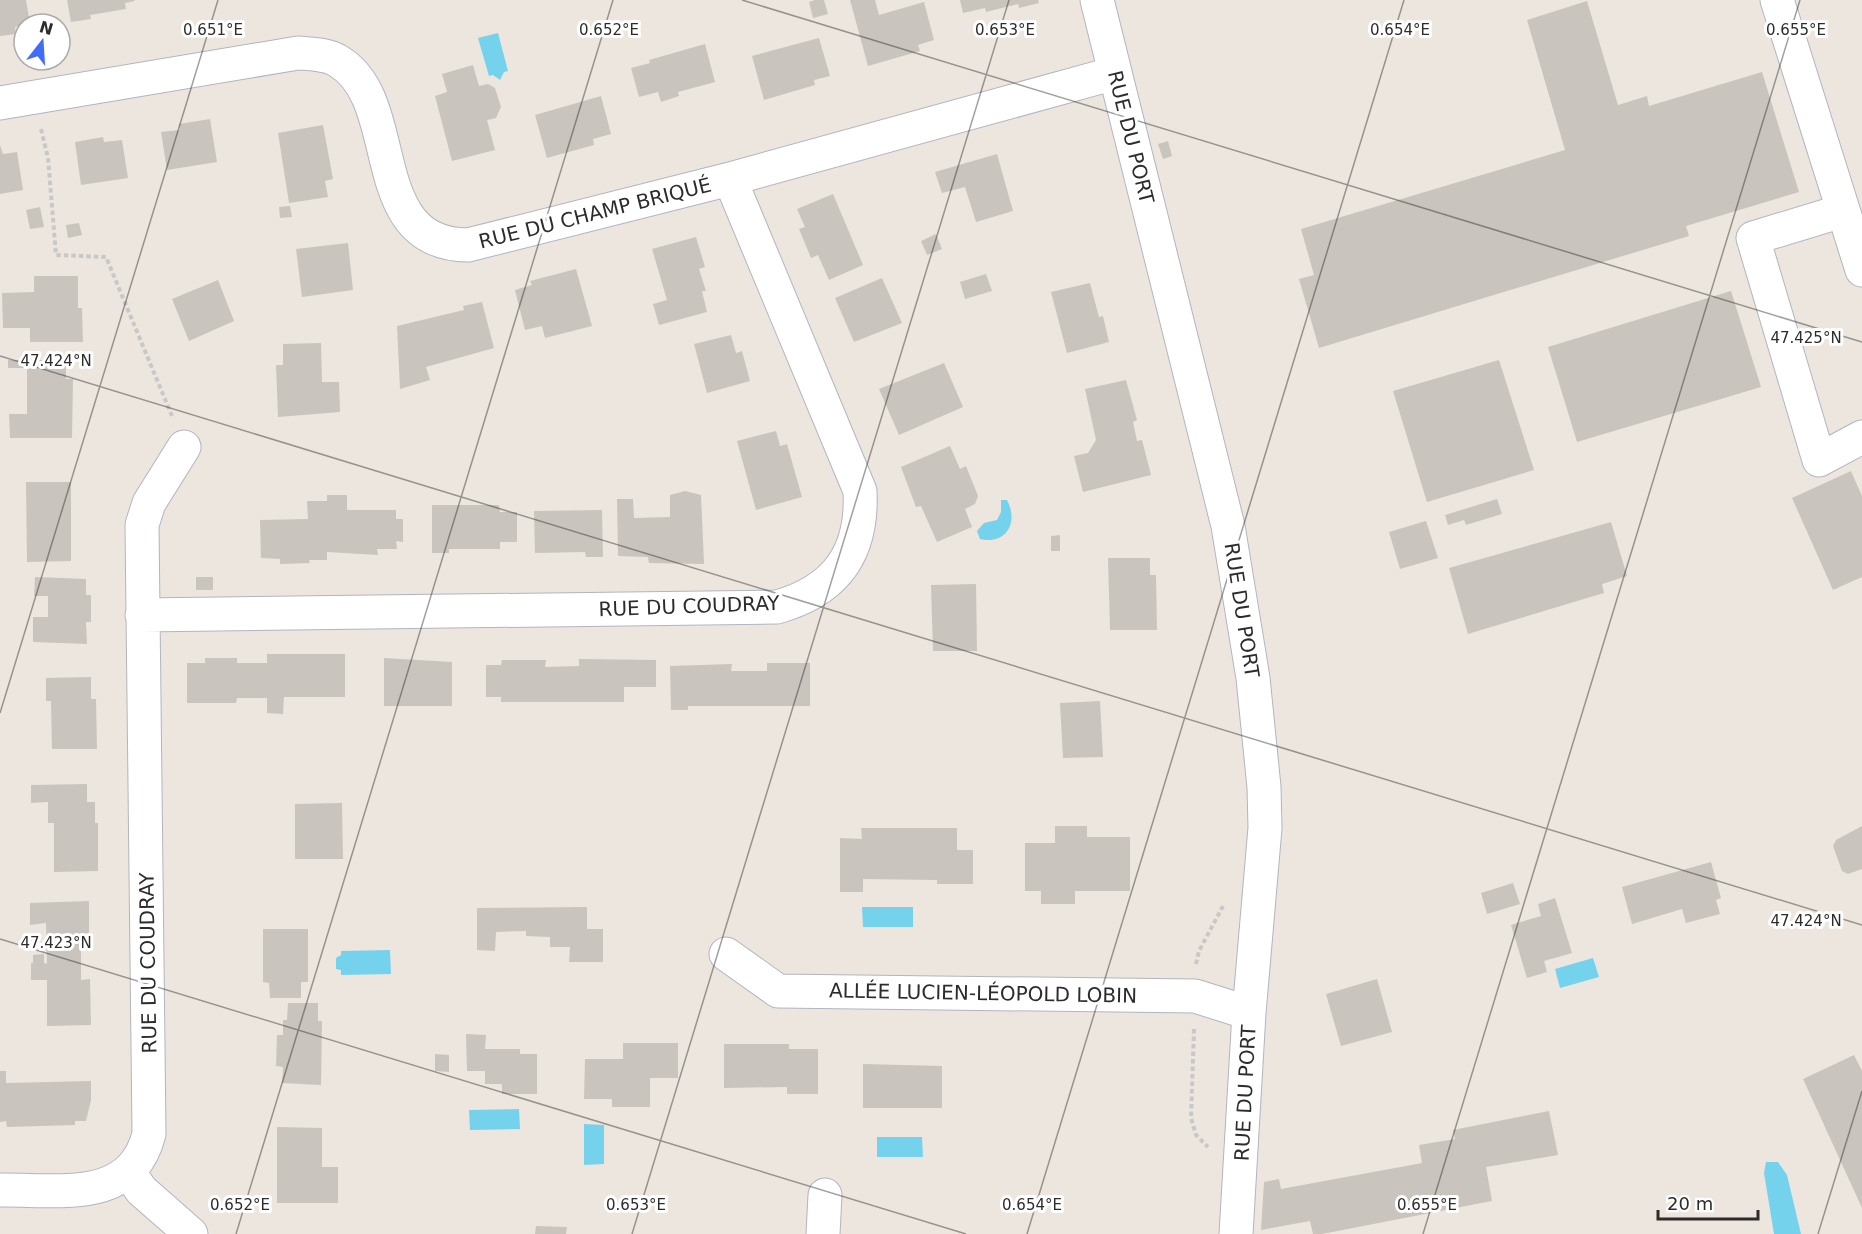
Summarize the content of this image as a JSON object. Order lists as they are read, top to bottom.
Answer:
{
  "streets": {
    "street": [
      "RUE DU PORT",
      "RUE DU CHAMP BRIQUÉ",
      "RUE DU COUDRAY",
      "ALLÉE LUCIEN-LÉOPOLD LOBIN"
    ]
  },
  "crossings": [
    ["RUE DU PORT", "RUE DU CHAMP BRIQUÉ"],
    ["RUE DU PORT", "ALLÉE LUCIEN-LÉOPOLD LOBIN"],
    ["RUE DU CHAMP BRIQUÉ", "RUE DU COUDRAY"]
  ],
  "scale_bar": "20 m",
  "north": "top",
  "coordinates": [
    "0.651°E",
    "0.652°E",
    "0.653°E",
    "0.654°E",
    "0.655°E",
    "47.425°N",
    "47.424°N",
    "47.423°N"
  ]
}
